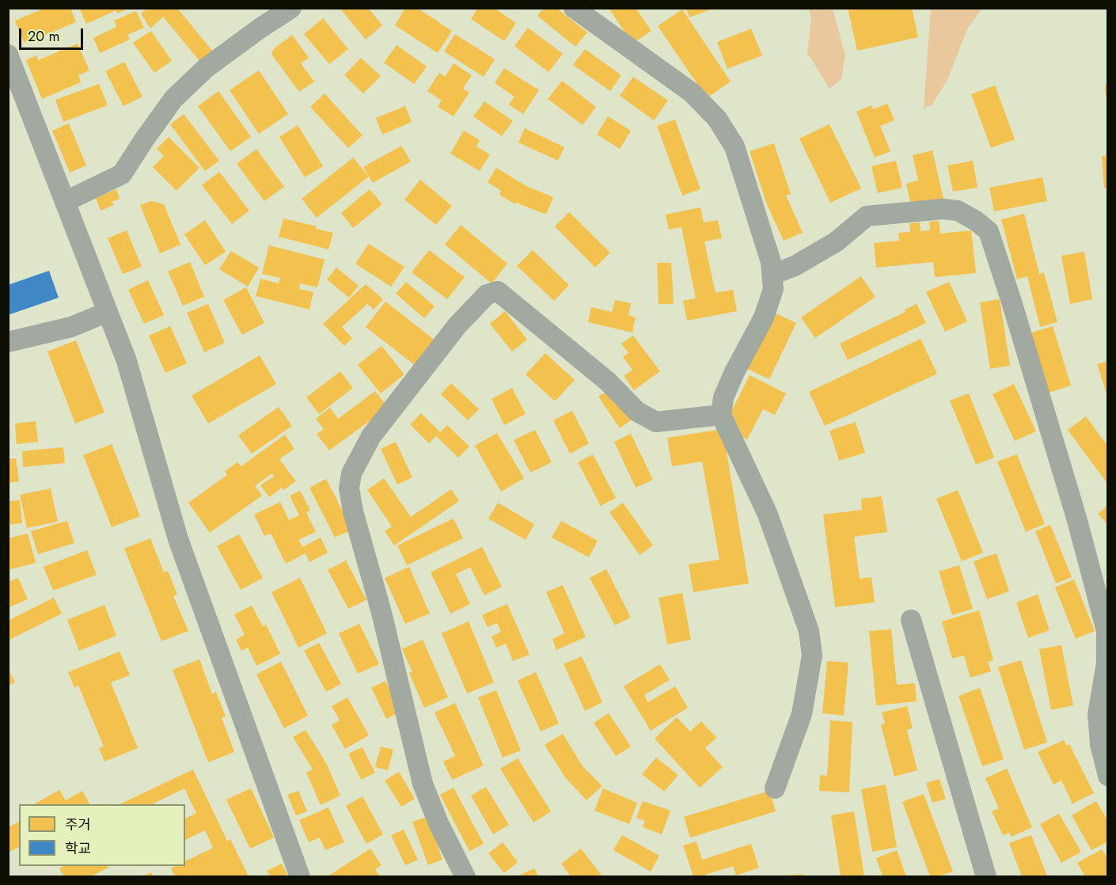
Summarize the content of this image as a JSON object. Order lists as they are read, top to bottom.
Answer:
{
  "legend": ["주거", "학교"],
  "scale_bar": "20 m"
}
